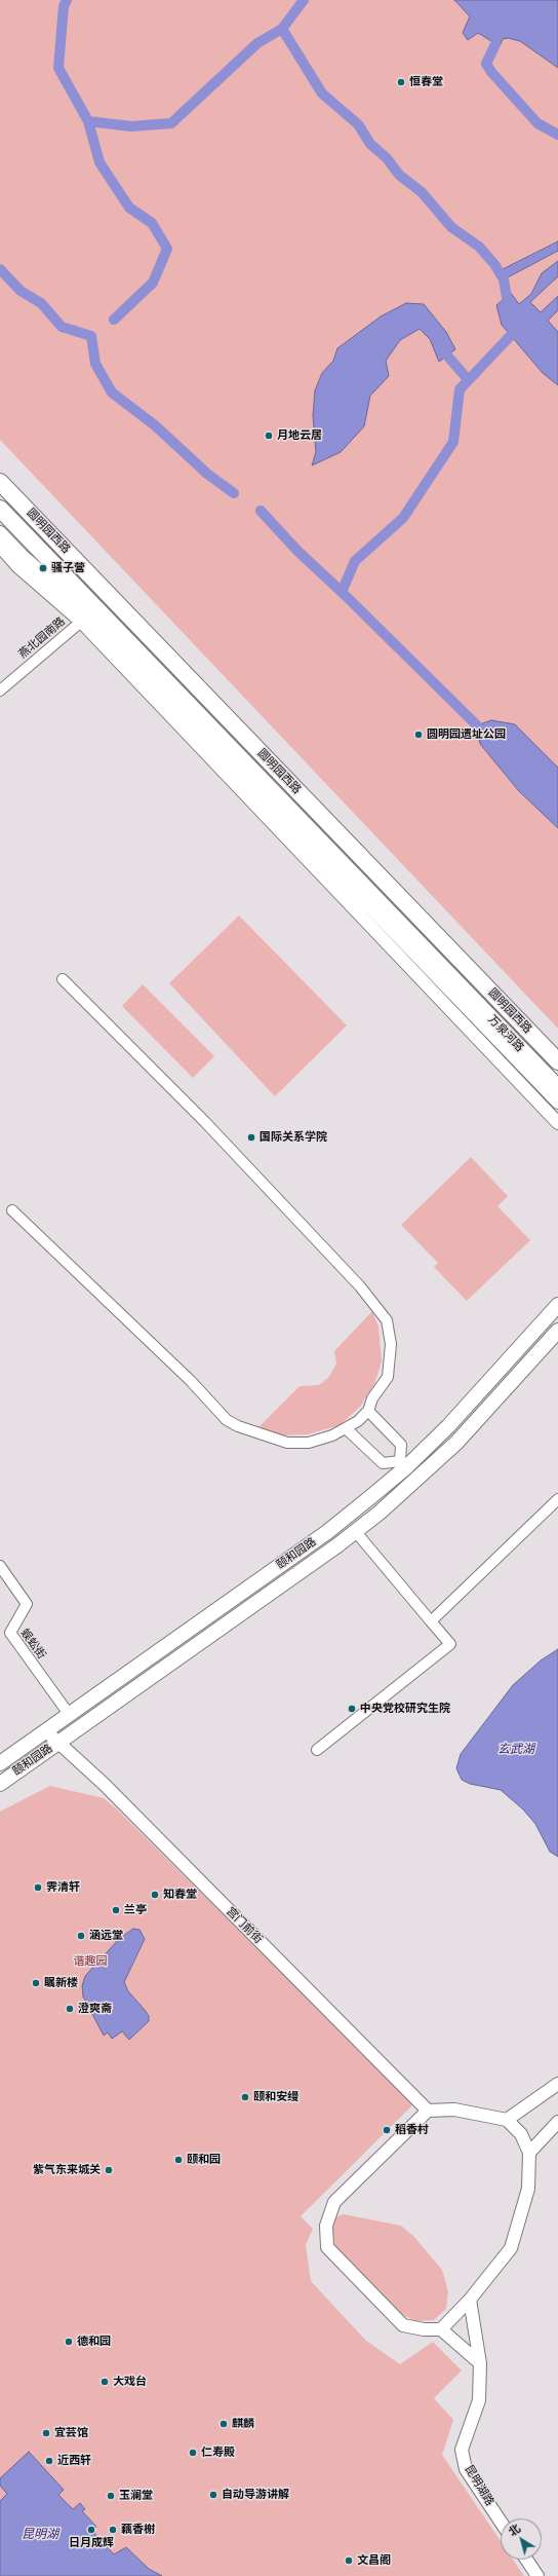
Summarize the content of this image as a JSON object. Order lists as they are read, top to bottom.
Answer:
{
  "streets": {
    "highway": ["圆明园西路", "万泉河路"],
    "main road": ["颐和园路"],
    "street": [
      "燕北园南路",
      "蜈蚣街",
      "宫门前街",
      "昆明湖路"
    ]
  },
  "crossings": [
    ["圆明园西路", "万泉河路"],
    ["颐和园路", "蜈蚣街"],
    ["颐和园路", "宫门前街"]
  ],
  "water": ["玄武湖", "昆明湖"],
  "parks": ["谐趣园"],
  "places": [
    "恒春堂",
    "月地云居",
    "骚子营",
    "圆明园遗址公园",
    "国际关系学院",
    "中央党校研究生院",
    "霁清轩",
    "知春堂",
    "兰亭",
    "涵远堂",
    "瞩新楼",
    "澄爽斋",
    "颐和安缦",
    "稻香村",
    "颐和园",
    "紫气东来城关",
    "德和园",
    "大戏台",
    "麒麟",
    "宜芸馆",
    "仁寿殿",
    "近西轩",
    "自动导游讲解",
    "玉澜堂",
    "日月成辉",
    "藕香榭",
    "文昌阁"
  ],
  "north": "top left"
}
